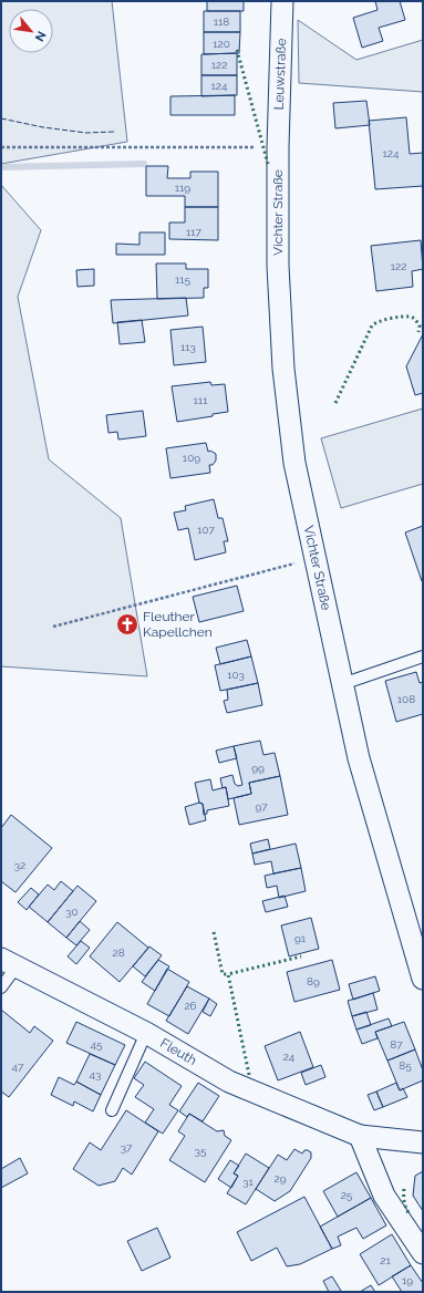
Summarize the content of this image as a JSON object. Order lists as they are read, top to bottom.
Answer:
{
  "streets": {
    "street": ["Leuwstraße", "Vichter Straße", "Fleuth"]
  },
  "crossings": [
    ["Leuwstraße", "Vichter Straße"]
  ],
  "places": {
    "church": ["Fleuther Kapellchen"]
  },
  "house_numbers": [
    "118",
    "120",
    "122",
    "124",
    "124",
    "119",
    "117",
    "122",
    "115",
    "113",
    "111",
    "109",
    "107",
    "103",
    "108",
    "99",
    "97",
    "32",
    "30",
    "91",
    "28",
    "89",
    "26",
    "45",
    "87",
    "24",
    "85",
    "47",
    "43",
    "37",
    "35",
    "29",
    "31",
    "25",
    "21",
    "19"
  ],
  "north": "bottom right"
}
